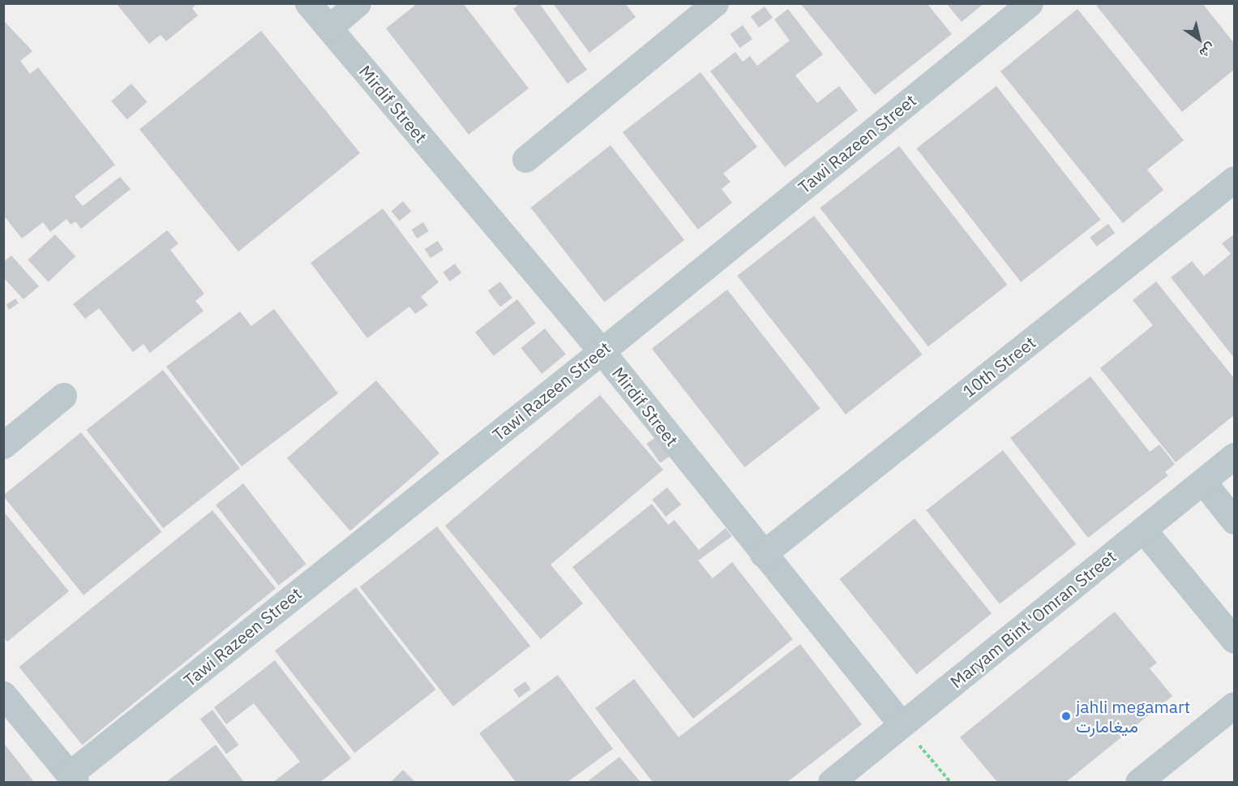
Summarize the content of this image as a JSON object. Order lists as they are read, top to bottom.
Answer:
{
  "streets": {
    "street": [
      "Mirdif Street",
      "Tawi Razeen Street",
      "10th Street",
      "Maryam Bint 'Omran Street"
    ]
  },
  "crossings": [
    ["Mirdif Street", "Tawi Razeen Street"],
    ["Mirdif Street", "10th Street"],
    ["Mirdif Street", "Maryam Bint 'Omran Street"]
  ],
  "places": ["jahli megamart ميغامارت"],
  "north": "bottom right"
}
